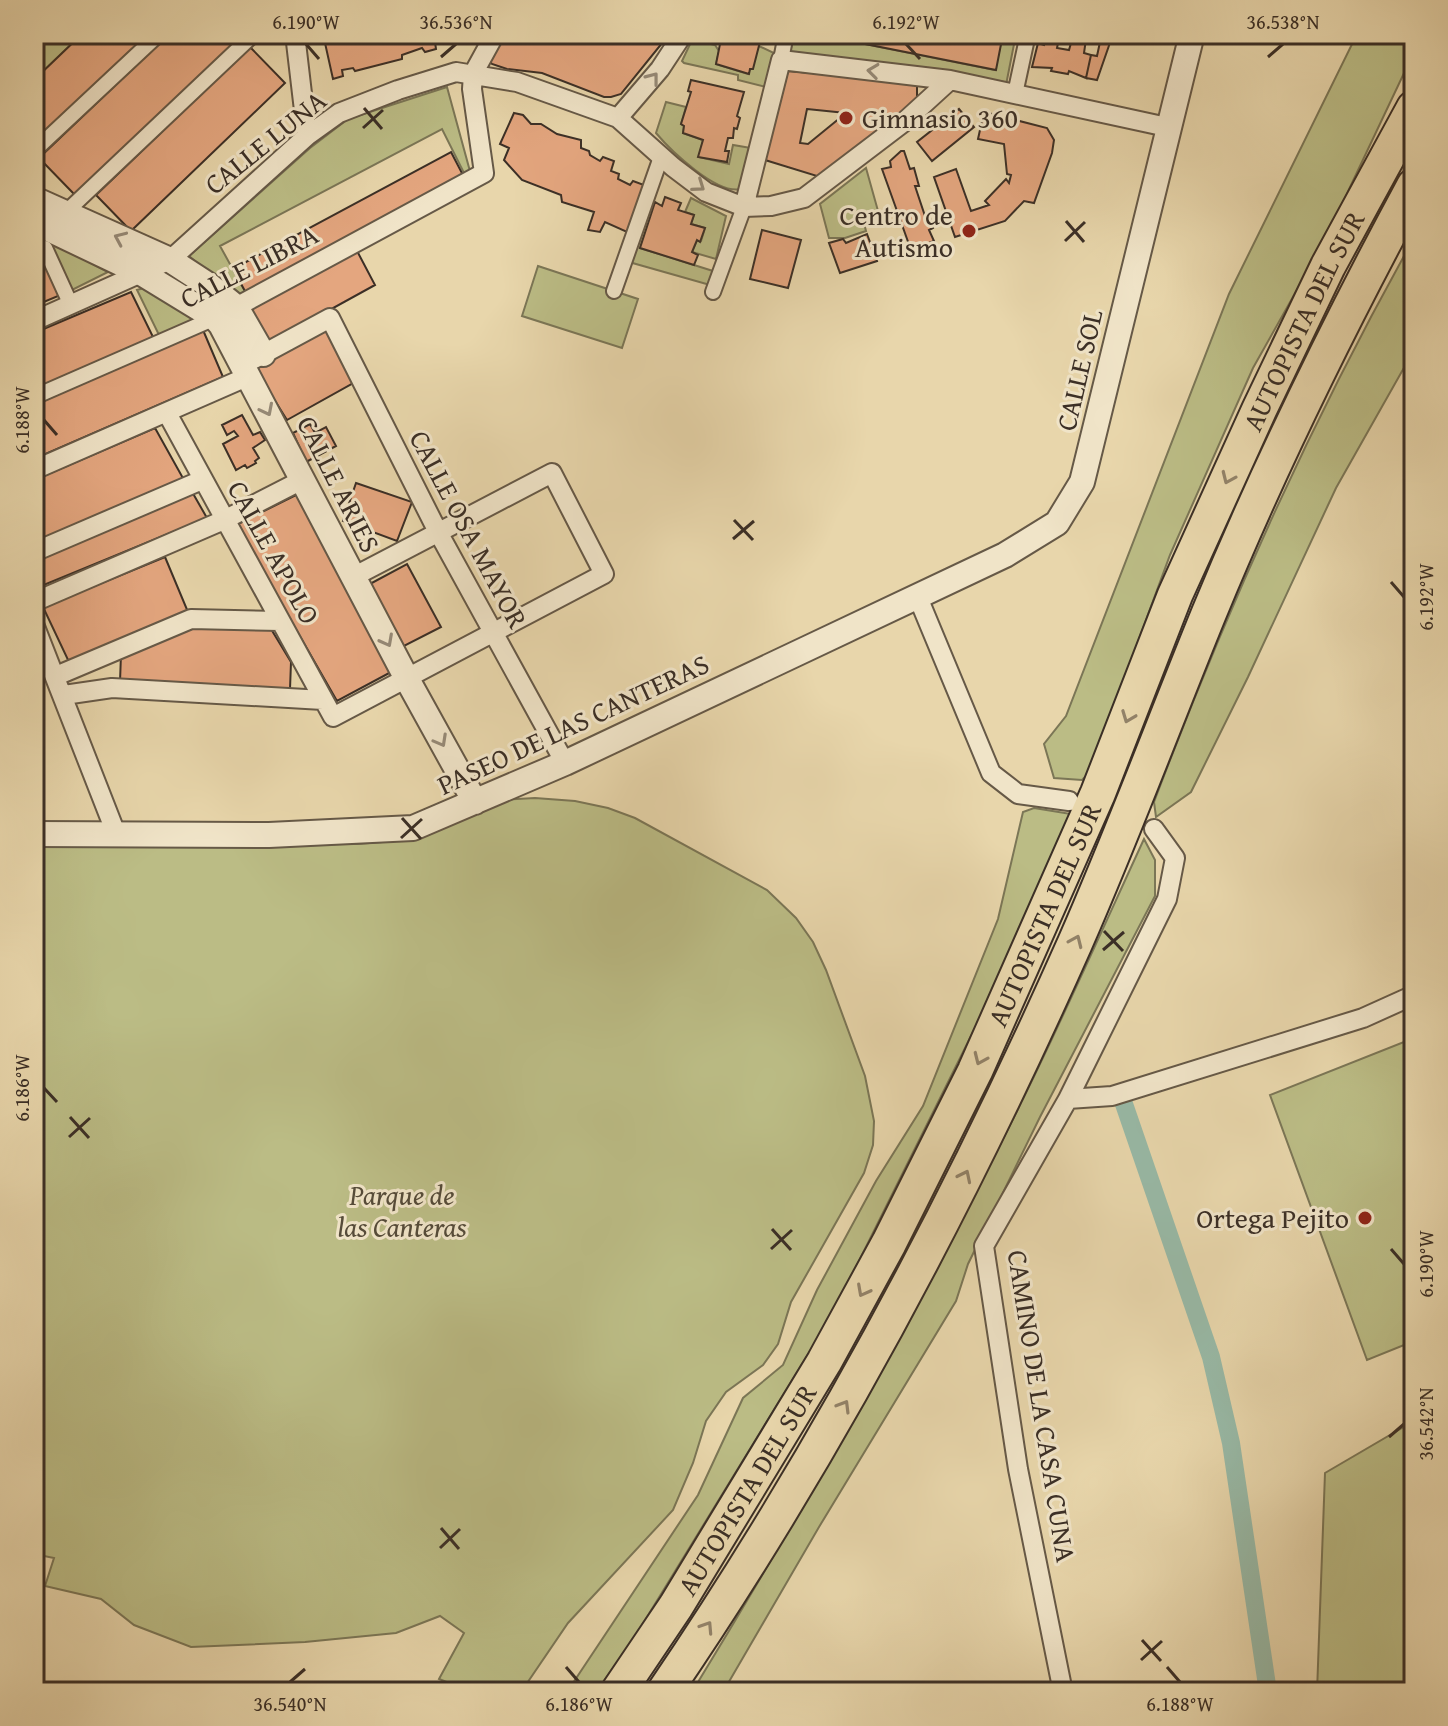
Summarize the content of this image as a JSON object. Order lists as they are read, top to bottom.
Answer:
{
  "streets": {
    "highway": ["AUTOPISTA DEL SUR"],
    "street": [
      "CALLE LUNA",
      "CALLE LIBRA",
      "CALLE SOL",
      "CALLE ARIES",
      "CALLE OSA MAYOR",
      "CALLE APOLO",
      "PASEO DE LAS CANTERAS",
      "CAMINO DE LA CASA CUNA"
    ]
  },
  "crossings": [
    ["CALLE LUNA", "CALLE LIBRA"],
    ["CALLE LUNA", "CALLE ARIES"],
    ["CALLE LIBRA", "CALLE ARIES"],
    ["CALLE SOL", "PASEO DE LAS CANTERAS"],
    ["CALLE ARIES", "CALLE OSA MAYOR"],
    ["CALLE ARIES", "CALLE APOLO"],
    ["CALLE ARIES", "PASEO DE LAS CANTERAS"],
    ["CALLE OSA MAYOR", "PASEO DE LAS CANTERAS"]
  ],
  "parks": ["Parque de las Canteras"],
  "places": ["Gimnasio 360", "Centro de Autismo", "Ortega Pejito"],
  "coordinates": [
    "6.190°W",
    "36.536°N",
    "6.192°W",
    "36.538°N",
    "6.188°W",
    "6.186°W",
    "36.542°N",
    "36.540°N"
  ]
}
